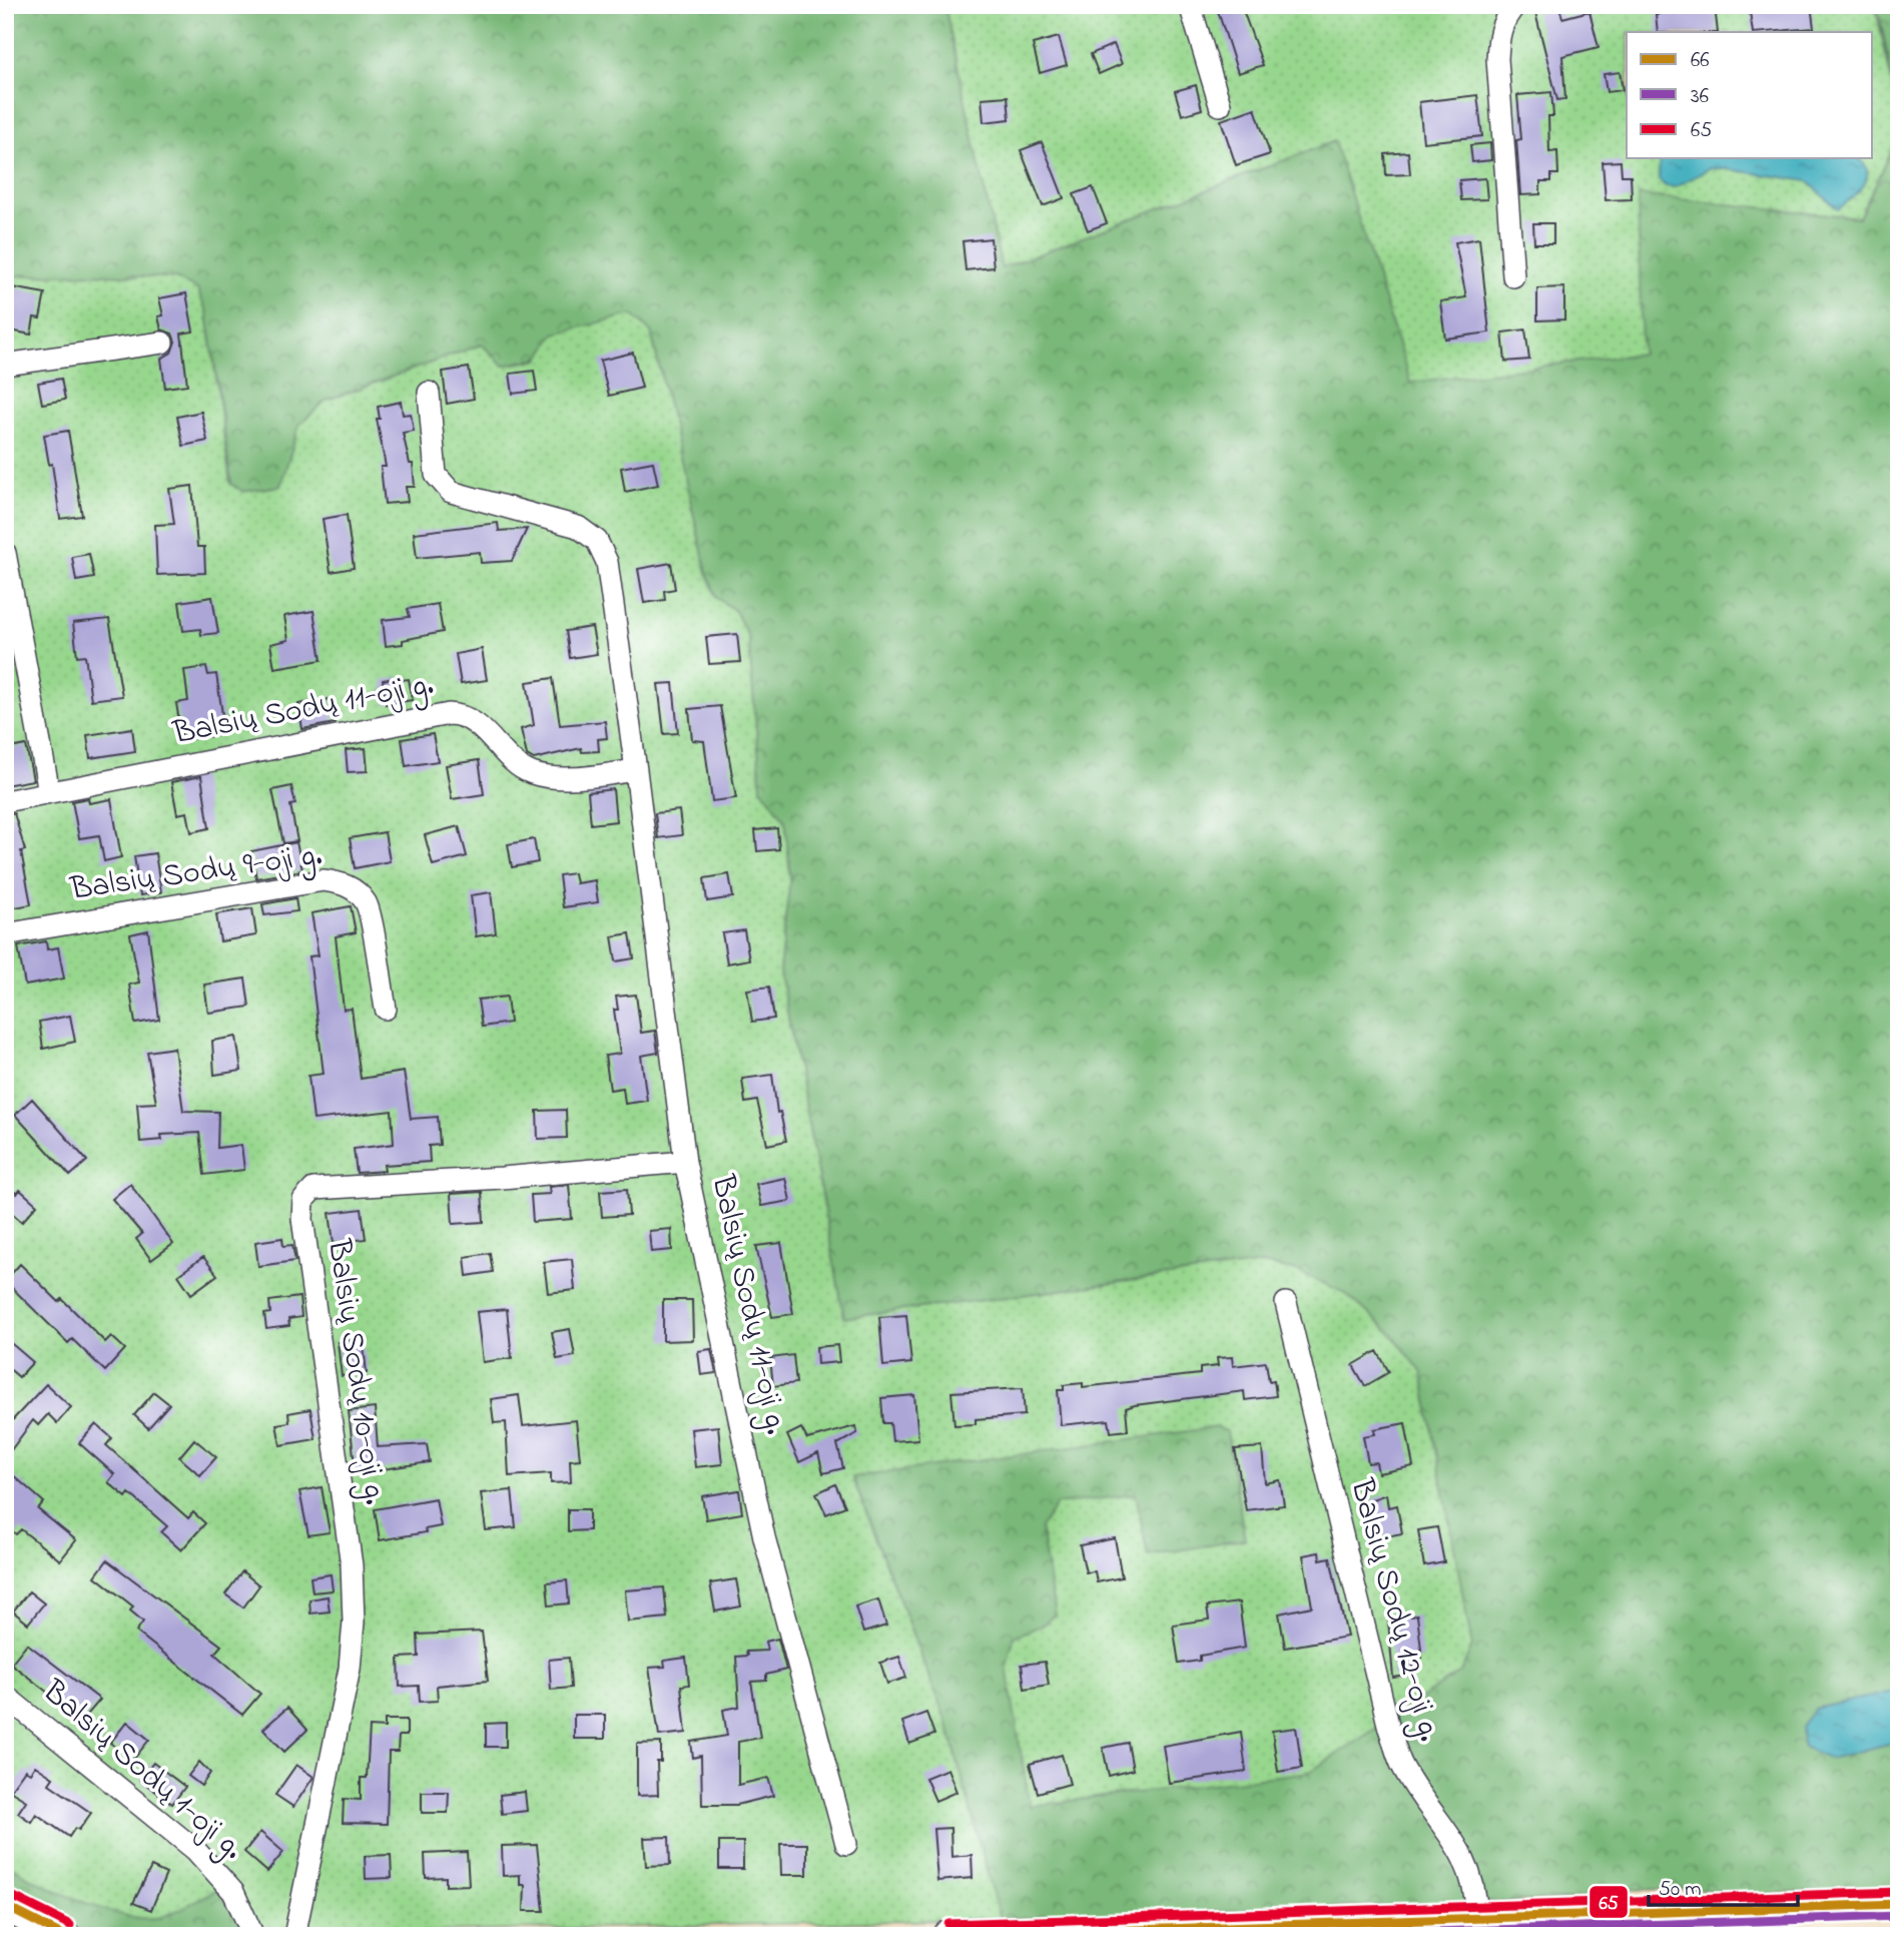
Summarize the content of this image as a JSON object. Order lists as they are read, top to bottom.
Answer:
{
  "streets": {
    "street": [
      "Balsių Sodų 11-oji g.",
      "Balsių Sodų 9-oji g.",
      "Balsių Sodų 10-oji g.",
      "Balsių Sodų 12-oji g.",
      "Balsių Sodų 1-oji g."
    ]
  },
  "crossings": [
    ["Balsių Sodų 11-oji g.", "Balsių Sodų 10-oji g."]
  ],
  "lines": ["transit line 65", "transit line 66", "transit line 36"],
  "legend": ["66", "36", "65"],
  "scale_bar": "50 m"
}
